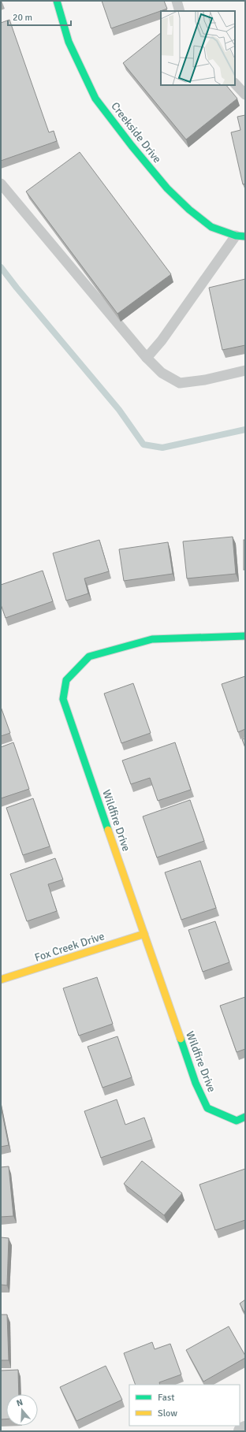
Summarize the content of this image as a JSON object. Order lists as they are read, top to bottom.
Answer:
{
  "streets": {
    "street": ["Creekside Drive", "Wildfire Drive", "Fox Creek Drive"]
  },
  "crossings": [
    ["Wildfire Drive", "Fox Creek Drive"]
  ],
  "legend": ["Fast", "Slow"],
  "scale_bar": "20 m",
  "north": "top"
}
